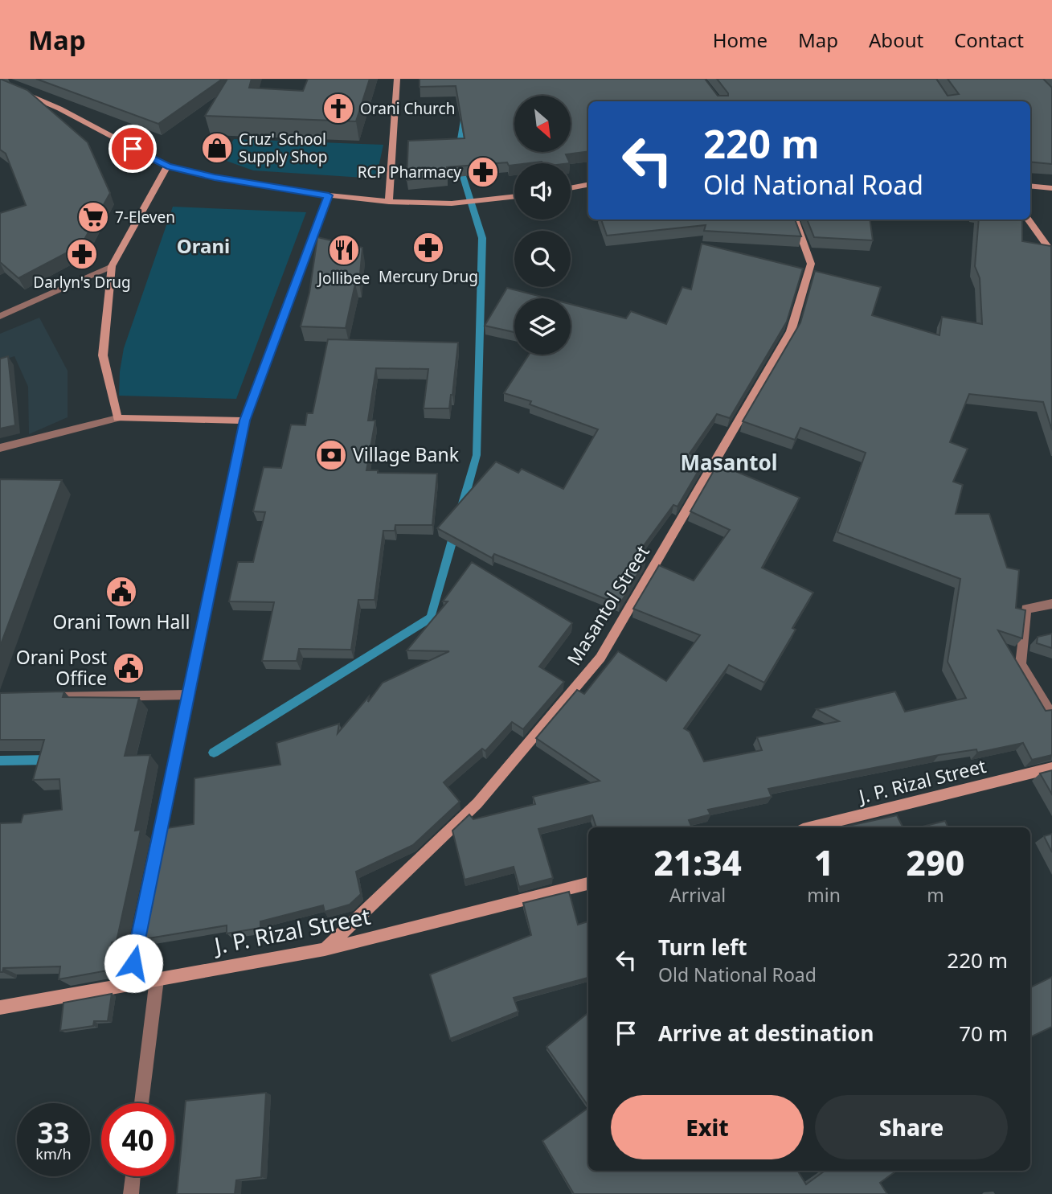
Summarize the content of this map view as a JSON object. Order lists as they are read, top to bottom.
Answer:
{
  "streets": {
    "street": ["Masantol Street", "J. P. Rizal Street"]
  },
  "crossings": [
    ["Masantol Street", "J. P. Rizal Street"]
  ],
  "districts": ["Orani", "Masantol"],
  "places": {
    "church": ["Orani Church"],
    "shop": ["Cruz' School Supply Shop"],
    "pharmacy": ["RCP Pharmacy", "Mercury Drug", "Darlyn's Drug"],
    "supermarket": ["7-Eleven"],
    "restaurant": ["Jollibee"],
    "bank": ["Village Bank"],
    "public building": ["Orani Town Hall", "Orani Post Office"]
  },
  "north": "bottom right",
  "page": {
    "header": "Map",
    "nav": [
      "Home",
      "Map",
      "About",
      "Contact"
    ],
    "turn": ["220 m", "Old National Road"],
    "eta": [
      "21:34",
      "Arrival",
      "1",
      "min",
      "290",
      "m"
    ],
    "list": [
      {
        "name": "Turn left",
        "note": "Old National Road",
        "value": "220 m"
      },
      {
        "name": "Arrive at destination",
        "value": "70 m"
      }
    ],
    "buttons": ["Exit", "Share"],
    "speed": "33 km/h",
    "limit": "40"
  }
}
